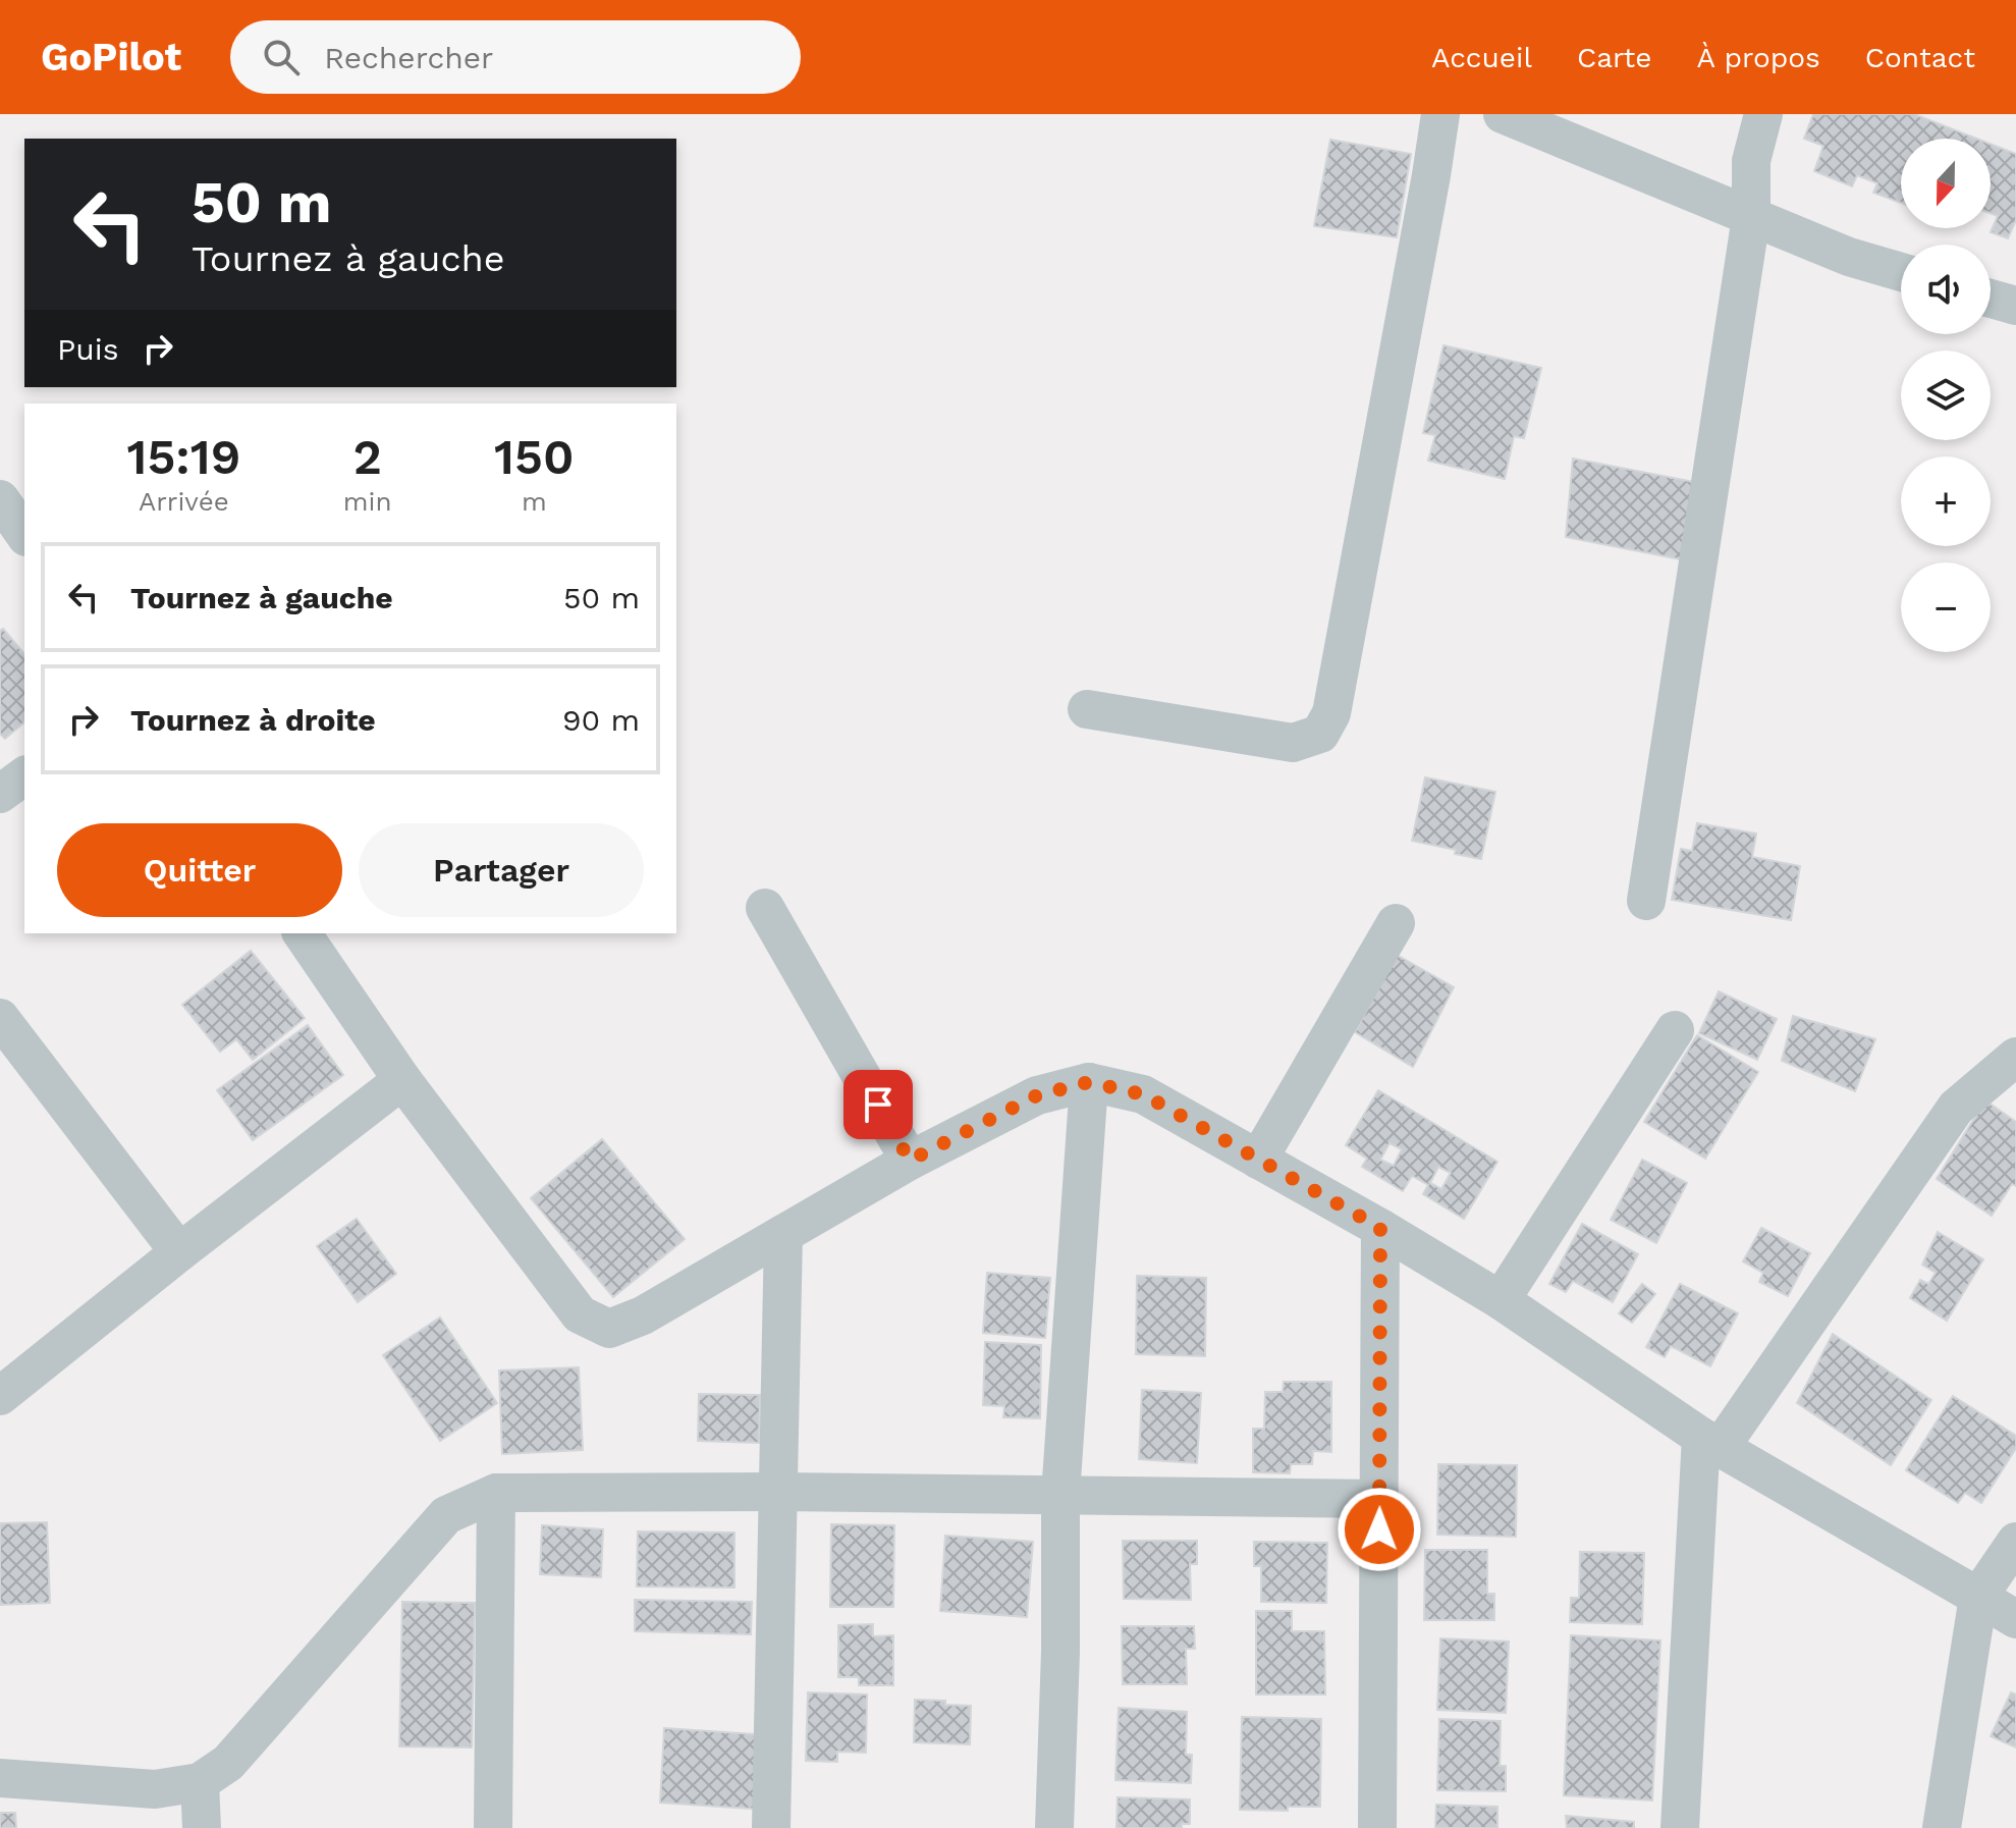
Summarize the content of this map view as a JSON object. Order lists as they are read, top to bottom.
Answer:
{
  "north": "bottom",
  "page": {
    "header": "GoPilot",
    "search": "Rechercher",
    "nav": [
      "Accueil",
      "Carte",
      "À propos",
      "Contact"
    ],
    "map_buttons": ["+", "−"],
    "turn": ["50 m", "Tournez à gauche"],
    "then": "Puis",
    "eta": [
      "15:19",
      "Arrivée",
      "2",
      "min",
      "150",
      "m"
    ],
    "list": [
      {
        "name": "Tournez à gauche",
        "value": "50 m"
      },
      {
        "name": "Tournez à droite",
        "value": "90 m"
      }
    ],
    "buttons": ["Quitter", "Partager"]
  }
}
